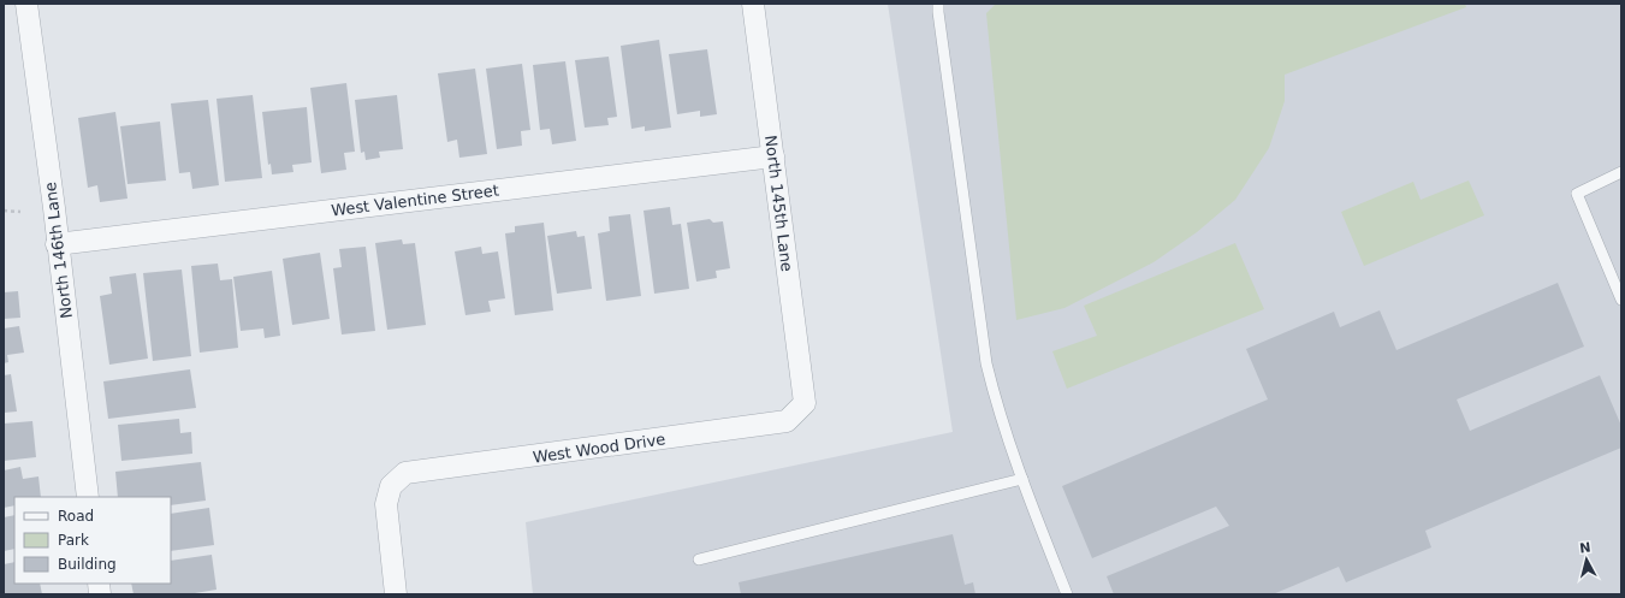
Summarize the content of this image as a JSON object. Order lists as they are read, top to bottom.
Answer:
{
  "streets": {
    "street": [
      "West Valentine Street",
      "North 145th Lane",
      "North 146th Lane",
      "West Wood Drive"
    ]
  },
  "crossings": [
    ["West Valentine Street", "North 145th Lane"],
    ["West Valentine Street", "North 146th Lane"],
    ["North 145th Lane", "West Wood Drive"]
  ],
  "legend": ["Road", "Park", "Building"],
  "north": "top"
}
